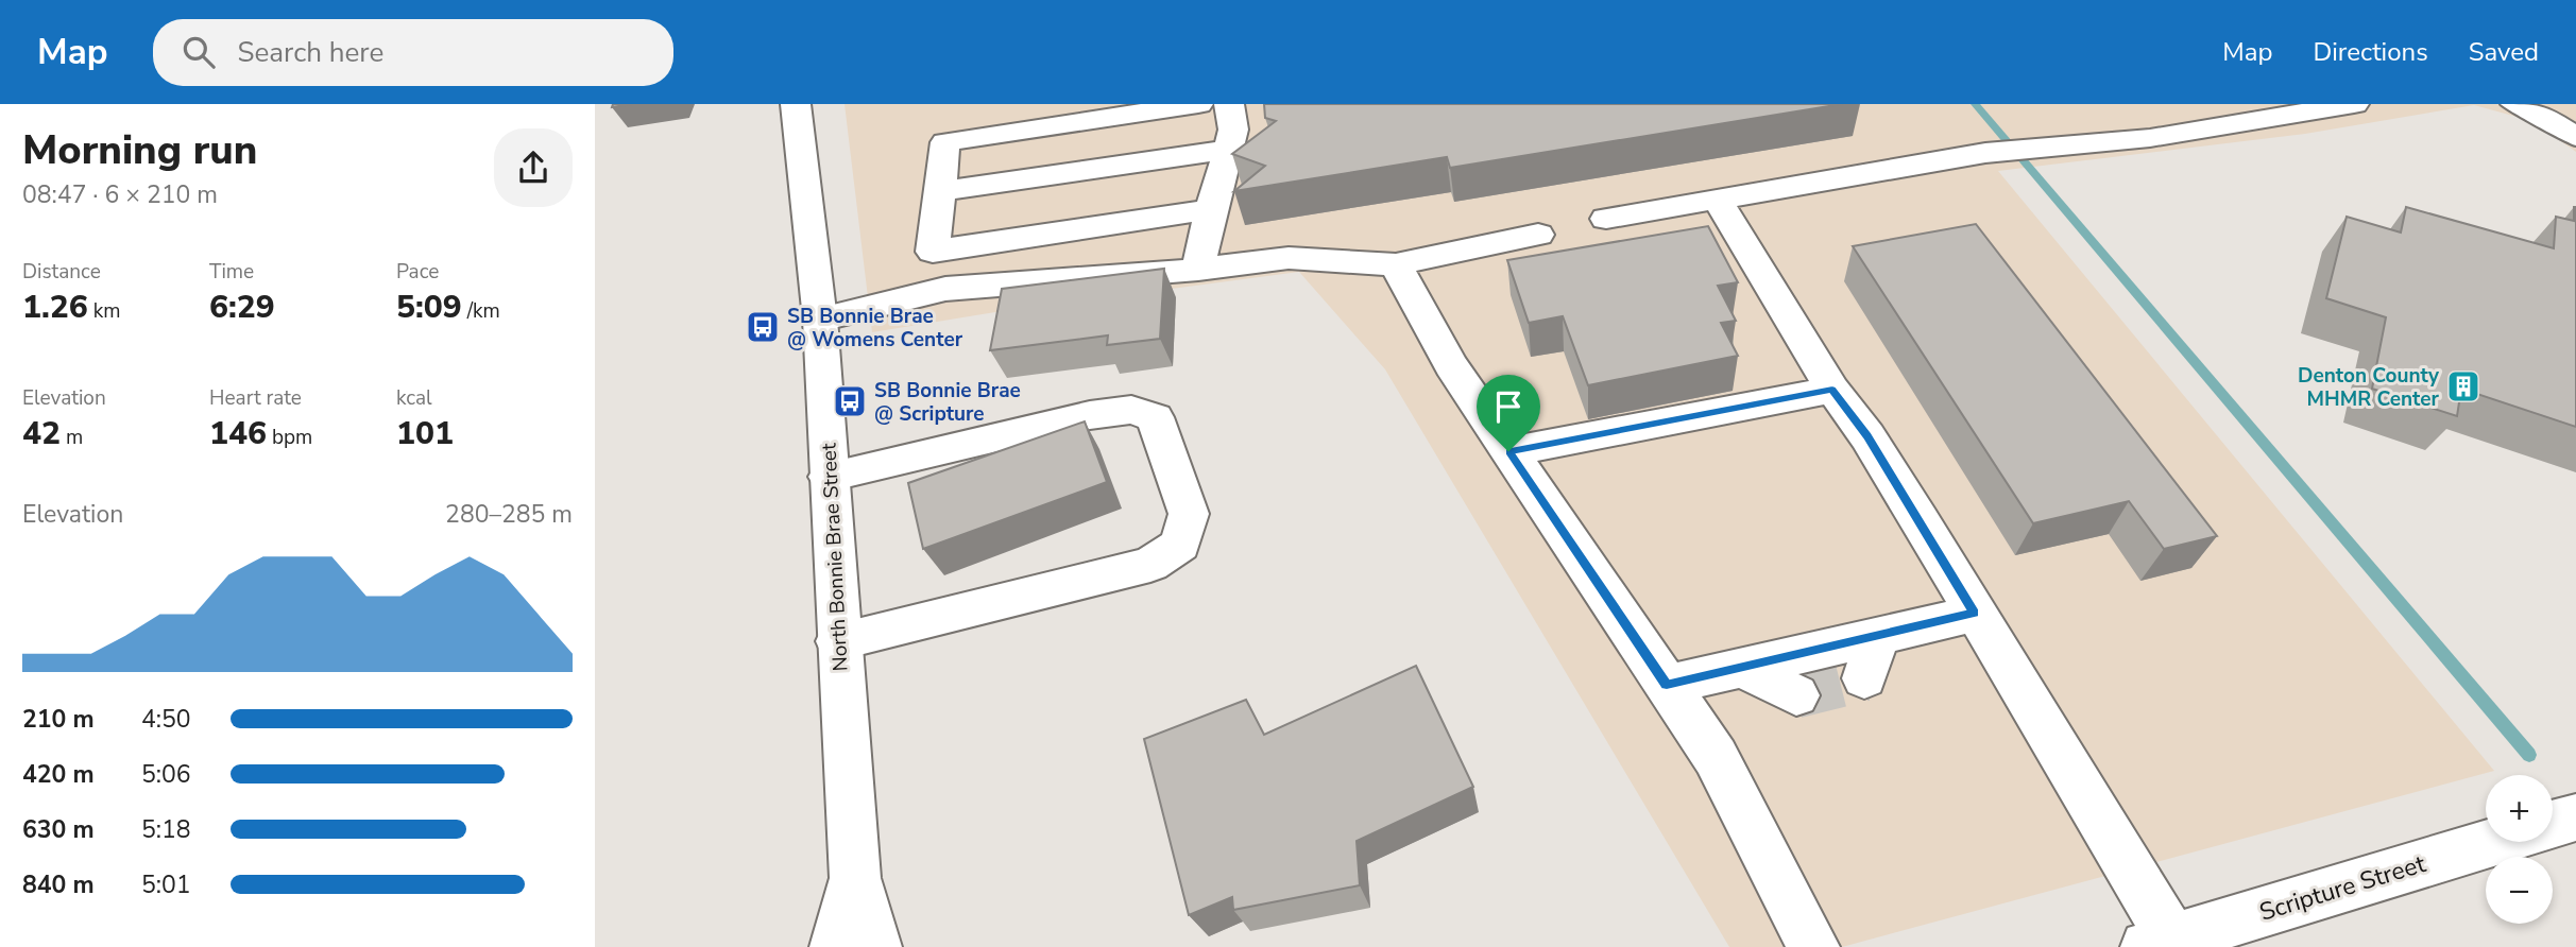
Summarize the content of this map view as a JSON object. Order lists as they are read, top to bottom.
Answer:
{
  "streets": {
    "main road": ["North Bonnie Brae Street", "Scripture Street"]
  },
  "places": {
    "bus stop": ["SB Bonnie Brae @ Womens Center", "SB Bonnie Brae @ Scripture"],
    "building": ["Denton County MHMR Center"]
  },
  "page": {
    "header": "Map",
    "search": "Search here",
    "nav": ["Map", "Directions", "Saved"],
    "heading": ["Morning run", "08:47 · 6 × 210 m"],
    "stats": [
      ["Distance", "1.26 km"],
      ["Time", "6:29"],
      ["Pace", "5:09 /km"],
      ["Elevation", "42 m"],
      ["Heart rate", "146 bpm"],
      ["kcal", "101"]
    ],
    "chart": ["Elevation", "280–285 m"],
    "list": [
      {
        "name": "210 m",
        "note": "4:50"
      },
      {
        "name": "420 m",
        "note": "5:06"
      },
      {
        "name": "630 m",
        "note": "5:18"
      },
      {
        "name": "840 m",
        "note": "5:01"
      }
    ],
    "map_buttons": ["+", "−"]
  }
}
